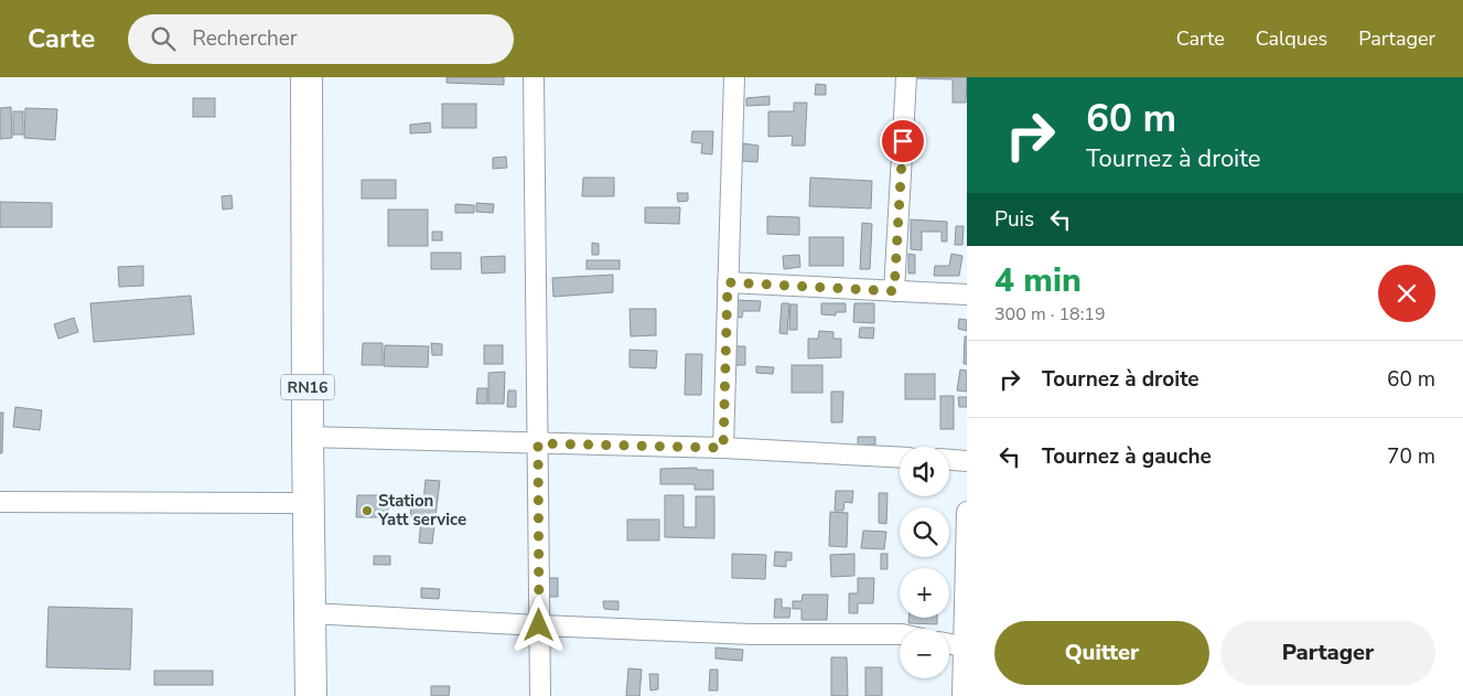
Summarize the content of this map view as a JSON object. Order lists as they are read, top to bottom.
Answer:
{
  "streets": {
    "main road": ["RN16"]
  },
  "places": ["Station Yatt service"],
  "page": {
    "header": "Carte",
    "search": "Rechercher",
    "nav": ["Carte", "Calques", "Partager"],
    "turn": ["60 m", "Tournez à droite"],
    "then": "Puis",
    "heading": ["4 min", "300 m · 18:19"],
    "list": [
      {
        "name": "Tournez à droite",
        "value": "60 m"
      },
      {
        "name": "Tournez à gauche",
        "value": "70 m"
      }
    ],
    "map_buttons": ["+", "−"],
    "buttons": ["Quitter", "Partager"]
  }
}
